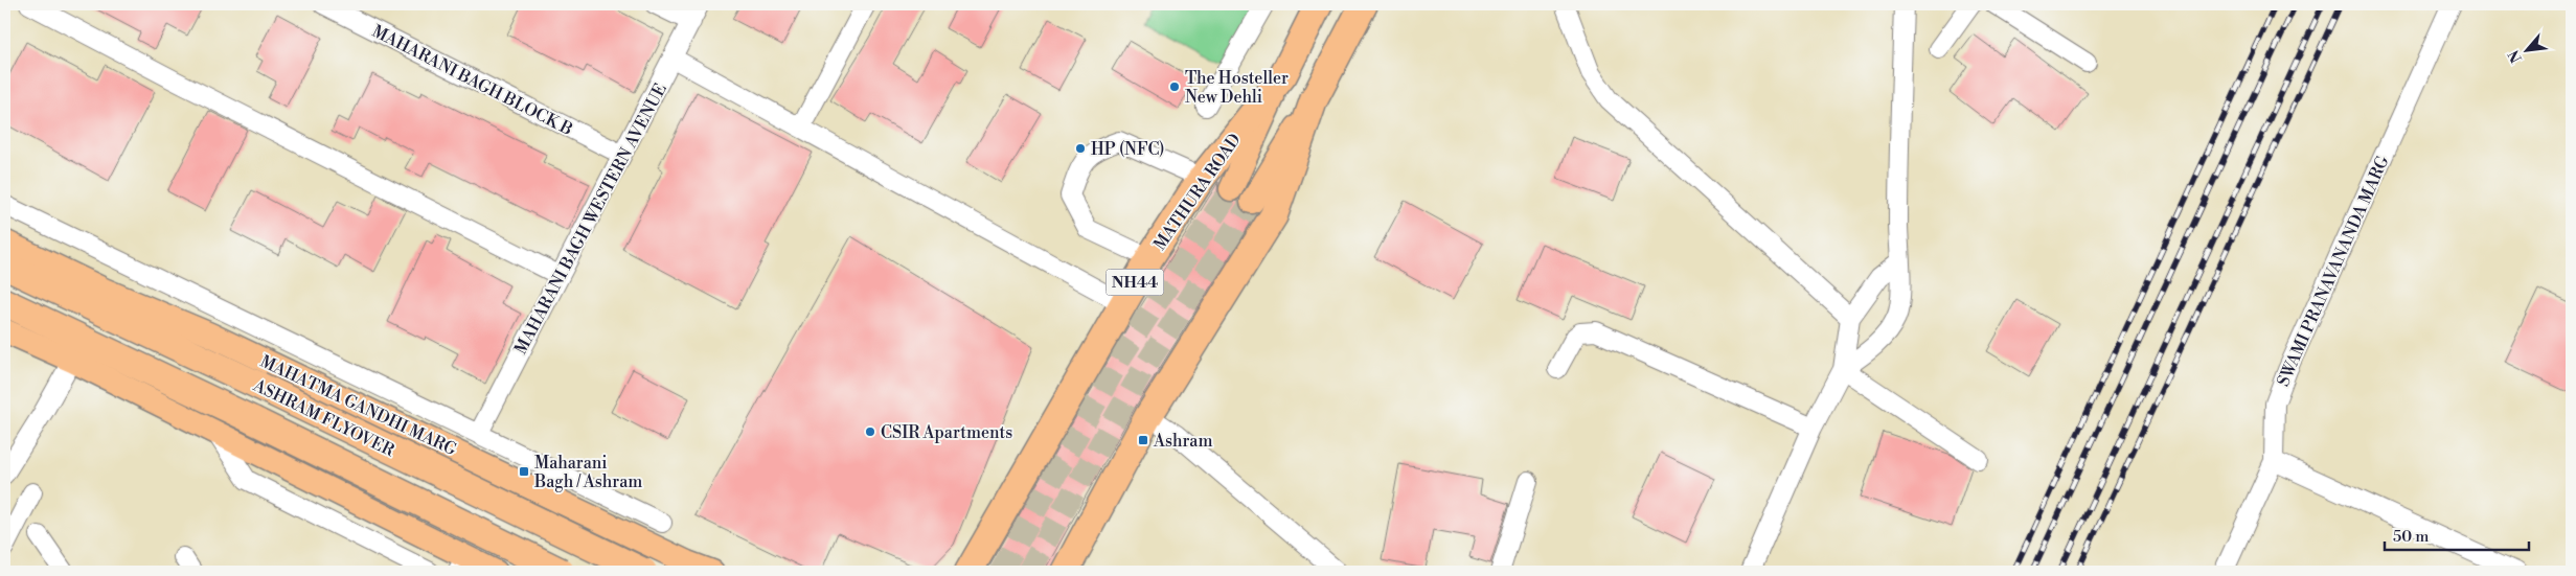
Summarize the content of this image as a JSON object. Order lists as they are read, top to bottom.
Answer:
{
  "streets": {
    "highway": ["MATHURA ROAD", "NH44", "ASHRAM FLYOVER"],
    "main road": ["MAHATMA GANDHI MARG"],
    "street": ["MAHARANI BAGH BLOCK B", "MAHARANI BAGH WESTERN AVENUE", "SWAMI PRANAVANANDA MARG"]
  },
  "crossings": [
    ["MAHARANI BAGH BLOCK B", "MAHARANI BAGH WESTERN AVENUE"]
  ],
  "places": {
    "other": ["The Hosteller New Dehli", "HP (NFC)", "CSIR Apartments"],
    "transit": ["Ashram", "Maharani Bagh / Ashram"]
  },
  "scale_bar": "50 m",
  "north": "bottom left"
}
